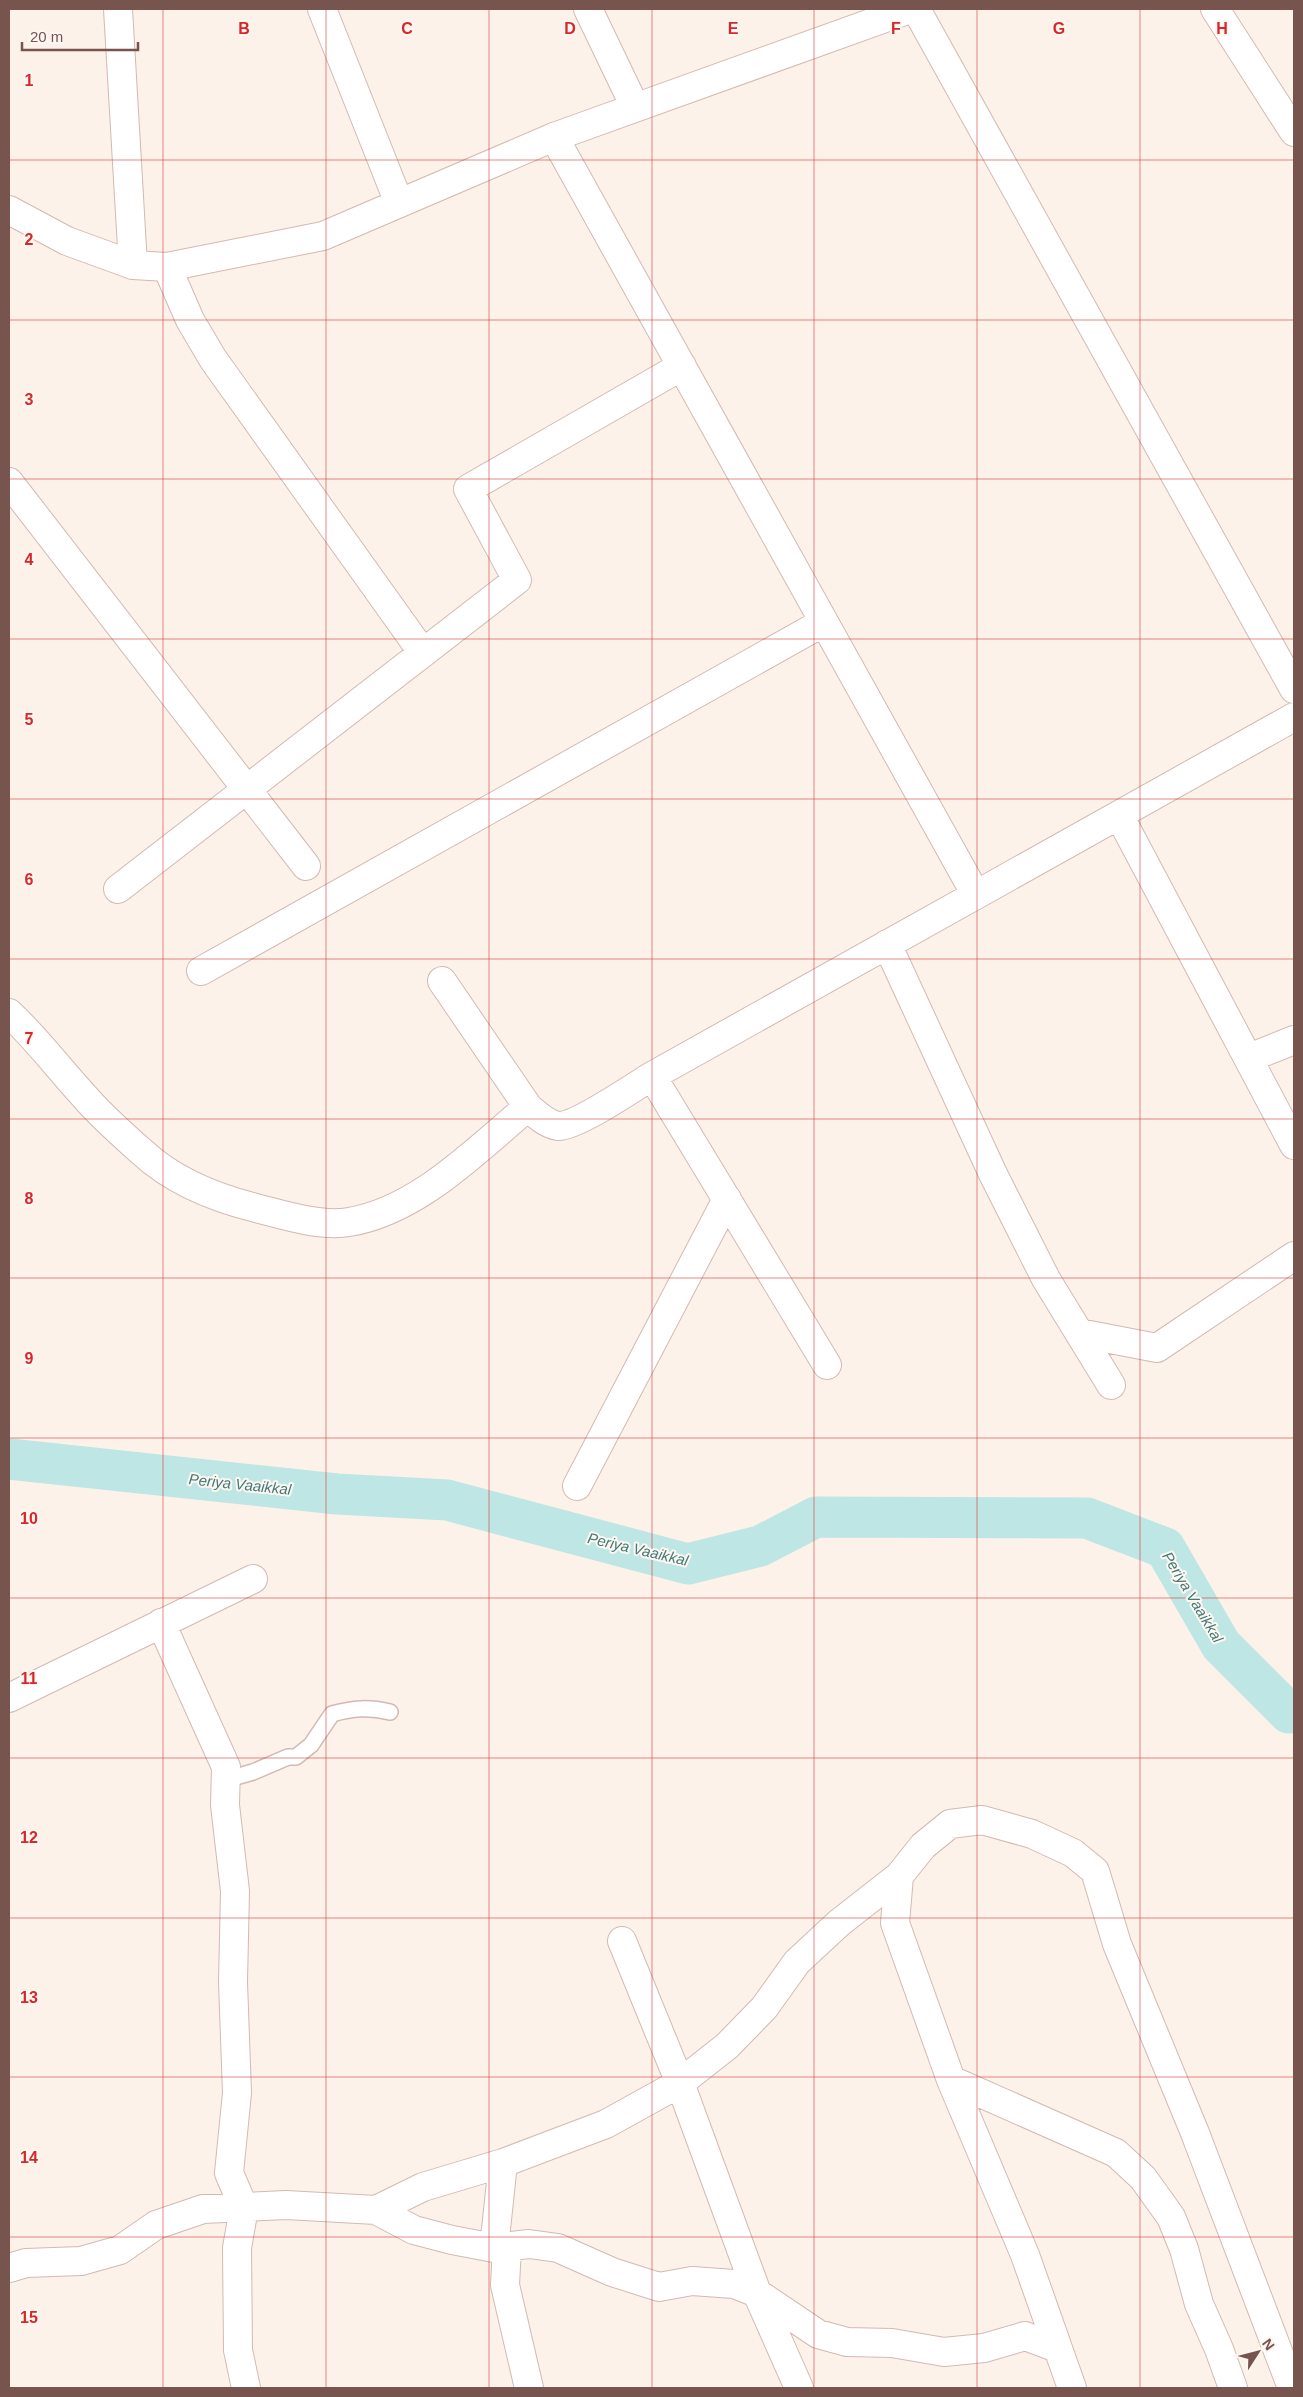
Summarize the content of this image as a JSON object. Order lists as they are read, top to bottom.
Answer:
{
  "water": ["Periya Vaaikkal"],
  "scale_bar": "20 m",
  "north": "top right",
  "grid": {
    "columns": [
      "B",
      "C",
      "D",
      "E",
      "F",
      "G",
      "H"
    ],
    "rows": [
      "1",
      "2",
      "3",
      "4",
      "5",
      "6",
      "7",
      "8",
      "9",
      "10",
      "11",
      "12",
      "13",
      "14",
      "15"
    ]
  }
}
